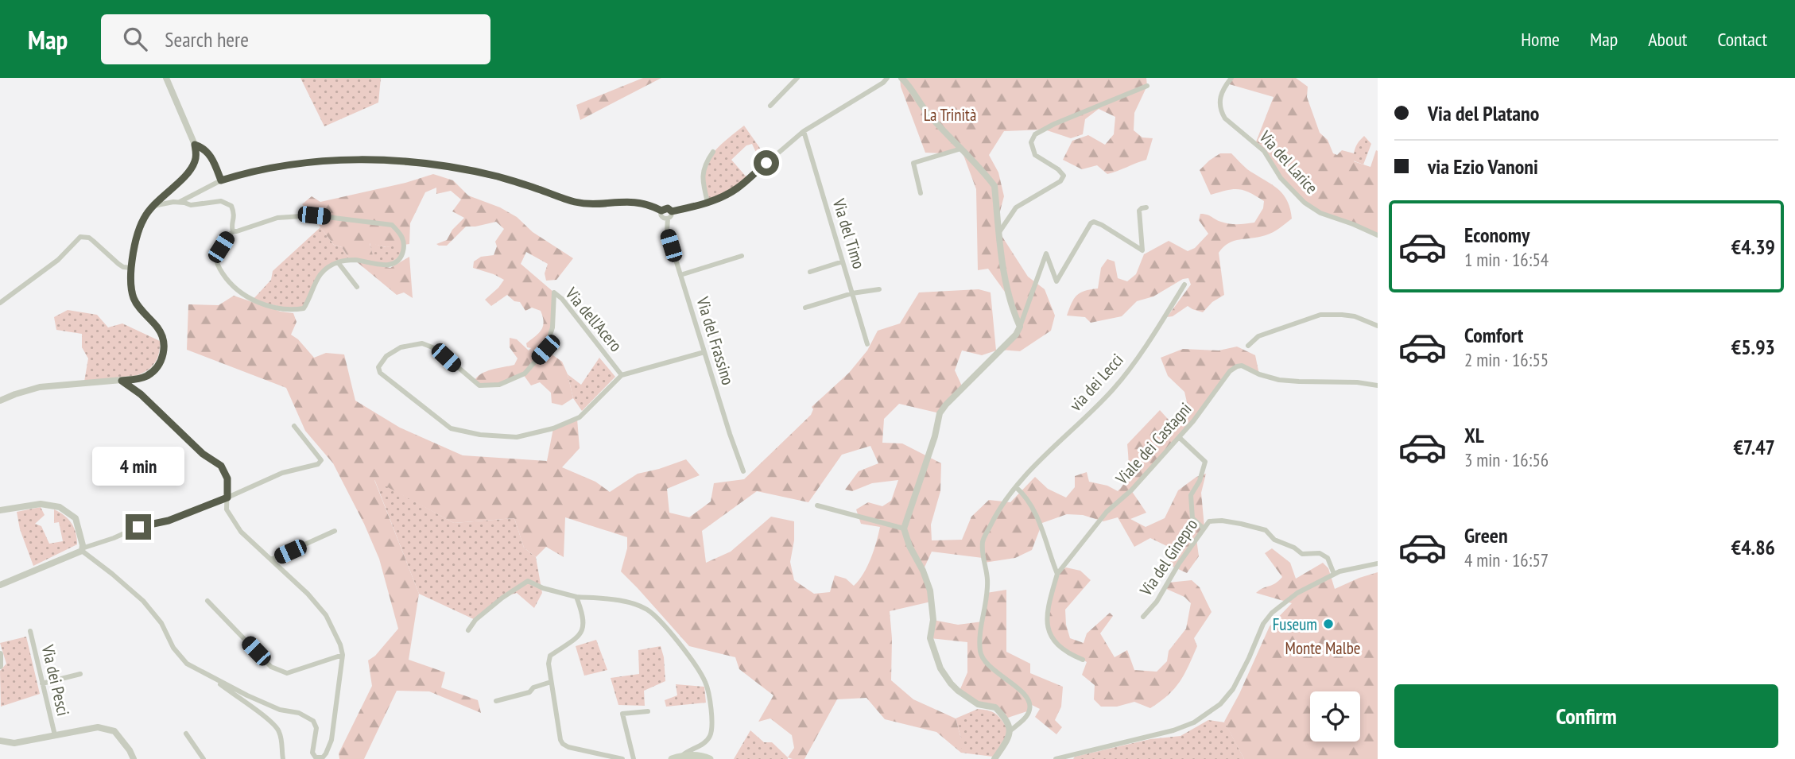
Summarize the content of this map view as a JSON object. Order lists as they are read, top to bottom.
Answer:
{
  "streets": {
    "street": [
      "Via del Larice",
      "Via del Timo",
      "Via dell'Acero",
      "Via del Frassino",
      "via dei Lecci",
      "Viale dei Castagni",
      "Via del Ginepro",
      "Via dei Pesci"
    ]
  },
  "crossings": [
    ["Via dell'Acero", "Via del Frassino"]
  ],
  "parks": ["La Trinità", "Monte Malbe"],
  "places": ["Fuseum"],
  "page": {
    "header": "Map",
    "search": "Search here",
    "nav": [
      "Home",
      "Map",
      "About",
      "Contact"
    ],
    "banner": ["Via del Platano", "via Ezio Vanoni"],
    "list": [
      {
        "name": "Economy",
        "note": "1 min · 16:54",
        "value": "€4.39"
      },
      {
        "name": "Comfort",
        "note": "2 min · 16:55",
        "value": "€5.93"
      },
      {
        "name": "XL",
        "note": "3 min · 16:56",
        "value": "€7.47"
      },
      {
        "name": "Green",
        "note": "4 min · 16:57",
        "value": "€4.86"
      }
    ],
    "bubble": "4 min",
    "buttons": "Confirm"
  }
}
